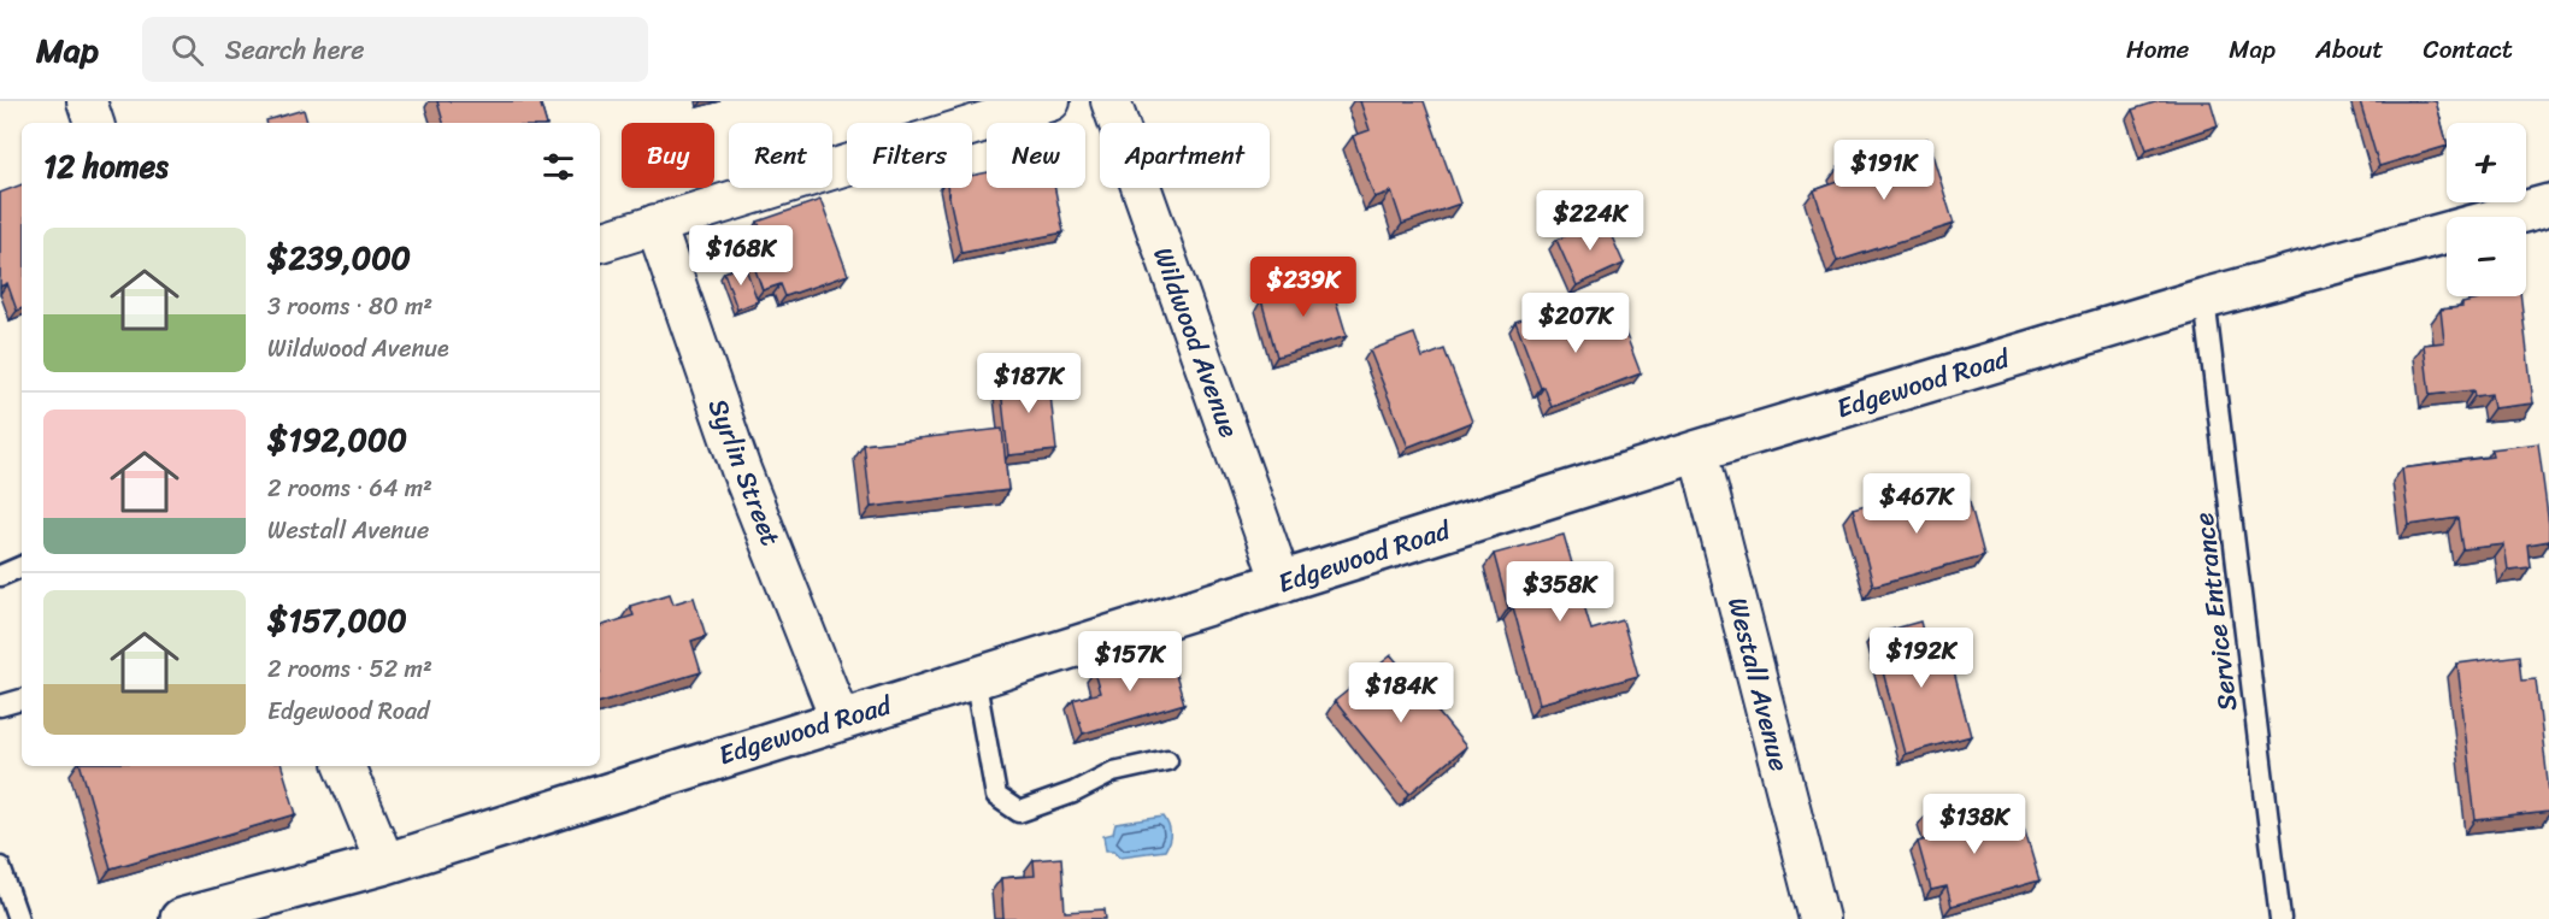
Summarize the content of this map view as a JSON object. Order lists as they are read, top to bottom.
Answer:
{
  "streets": {
    "street": [
      "Wildwood Avenue",
      "Edgewood Road",
      "Syrlin Street",
      "Westall Avenue"
    ],
    "lane": ["Service Entrance"]
  },
  "crossings": [
    ["Wildwood Avenue", "Edgewood Road"],
    ["Edgewood Road", "Syrlin Street"],
    ["Edgewood Road", "Service Entrance"],
    ["Edgewood Road", "Westall Avenue"]
  ],
  "page": {
    "header": "Map",
    "search": "Search here",
    "nav": [
      "Home",
      "Map",
      "About",
      "Contact"
    ],
    "map_buttons": ["+", "−"],
    "chip": [
      "Buy",
      "Rent",
      "Filters",
      "New",
      "Apartment"
    ],
    "heading": "12 homes",
    "price": [
      "$191K",
      "$224K",
      "$168K",
      "$239K",
      "$207K",
      "$187K",
      "$467K",
      "$358K",
      "$192K",
      "$157K",
      "$184K",
      "$138K"
    ],
    "list": [
      {
        "name": "$239,000",
        "note": "3 rooms · 80 m² · Wildwood Avenue"
      },
      {
        "name": "$192,000",
        "note": "2 rooms · 64 m² · Westall Avenue"
      },
      {
        "name": "$157,000",
        "note": "2 rooms · 52 m² · Edgewood Road"
      }
    ]
  }
}
